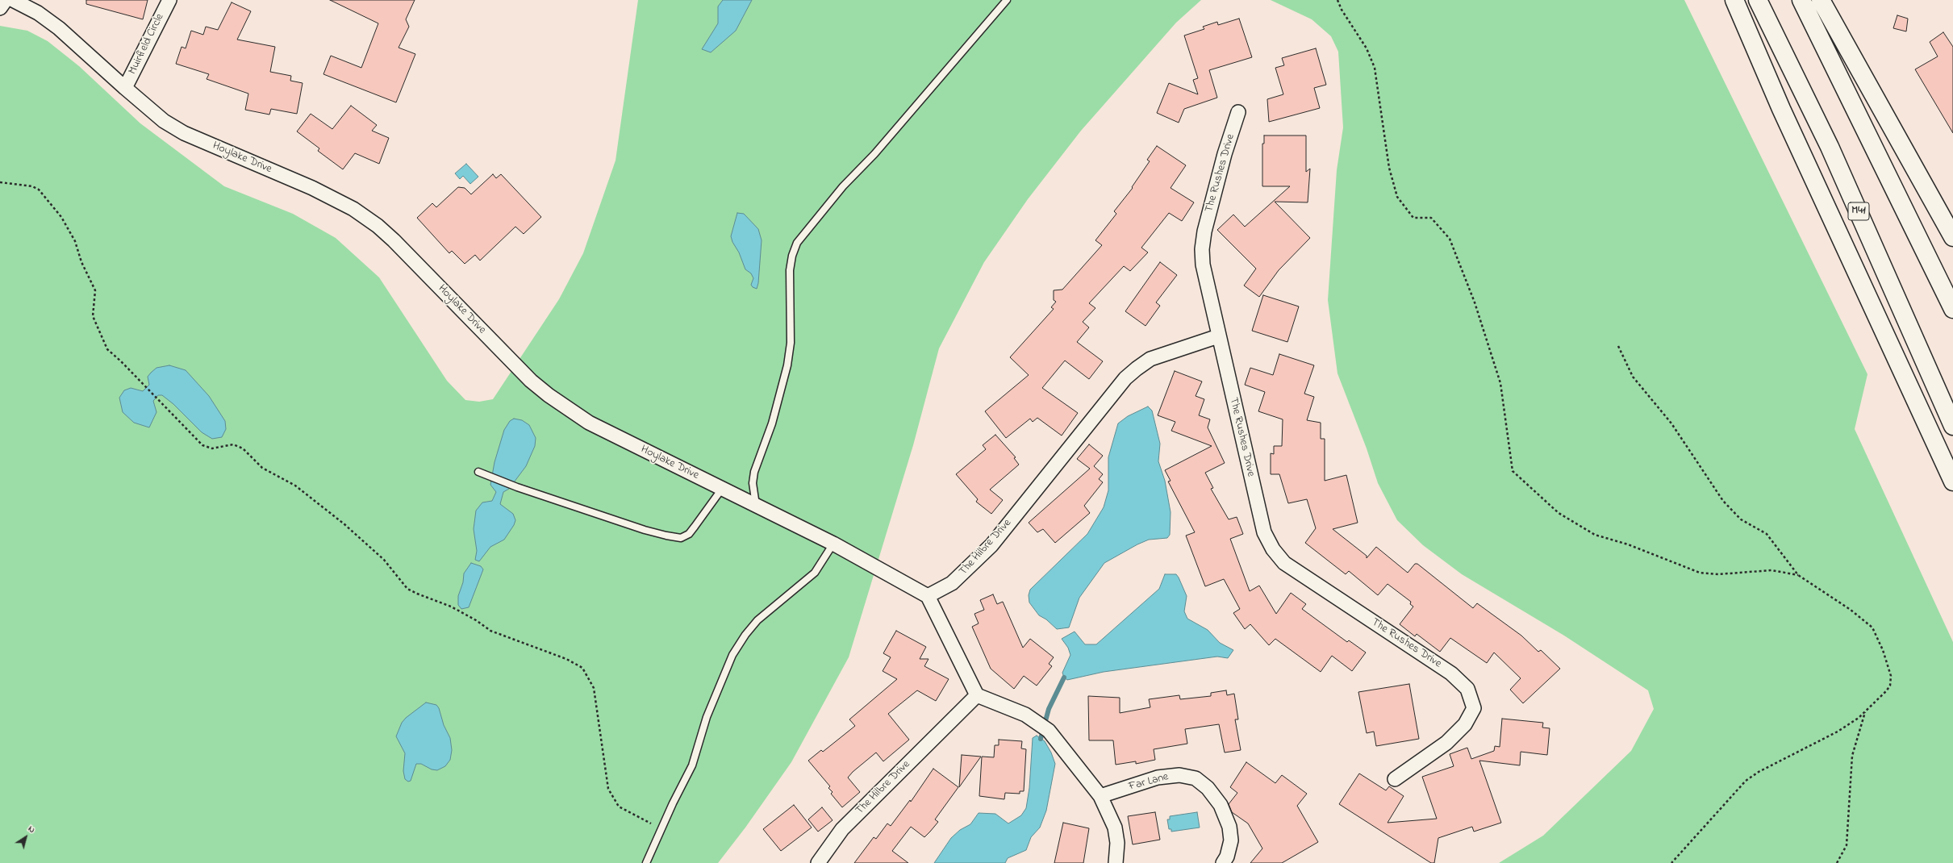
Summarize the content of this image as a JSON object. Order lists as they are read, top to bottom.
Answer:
{
  "streets": {
    "highway": ["M41"],
    "street": [
      "Muirfield Circle",
      "Hoylake Drive",
      "The Rushes Drive",
      "The Hilbre Drive",
      "Far Lane"
    ]
  },
  "crossings": [
    ["Muirfield Circle", "Hoylake Drive"],
    ["Hoylake Drive", "The Hilbre Drive"],
    ["The Rushes Drive", "The Hilbre Drive"]
  ],
  "north": "top right"
}
